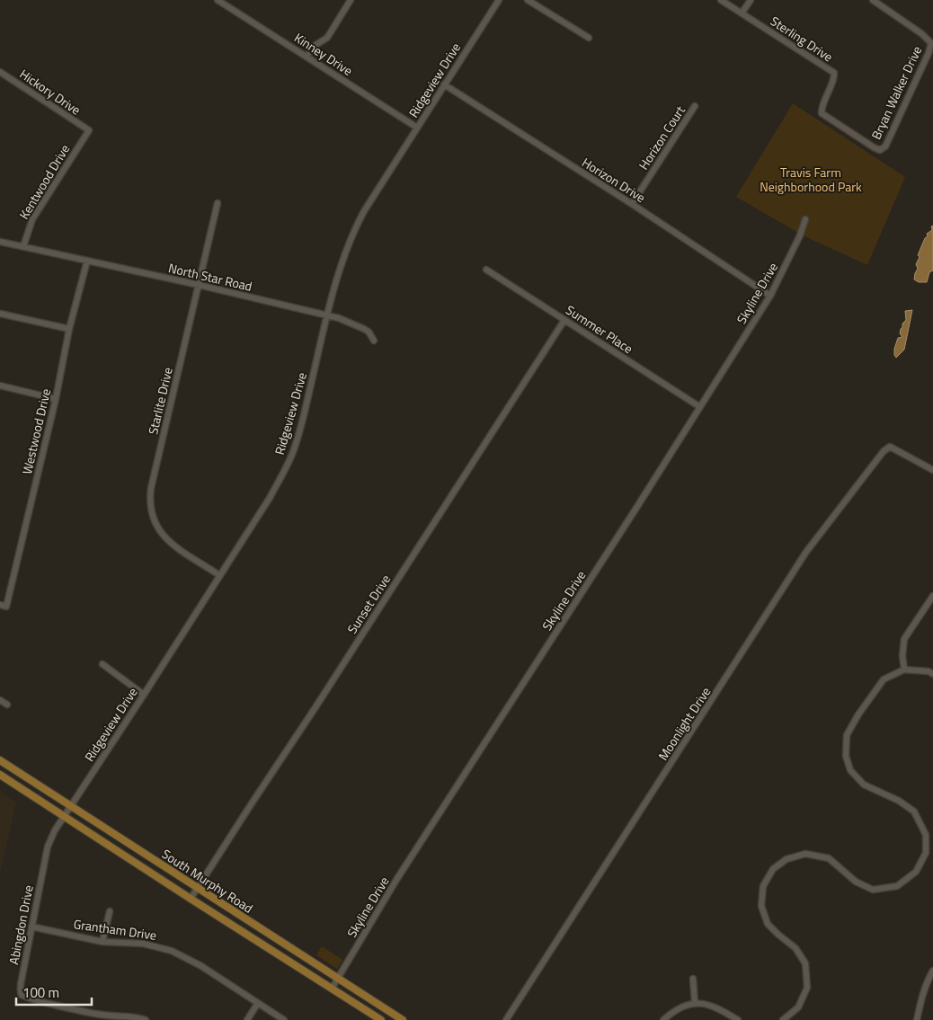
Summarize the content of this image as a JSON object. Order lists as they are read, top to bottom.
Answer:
{
  "streets": {
    "main road": ["South Murphy Road"],
    "street": [
      "Sterling Drive",
      "Kinney Drive",
      "Ridgeview Drive",
      "Hickory Drive",
      "Bryan Walker Drive",
      "Horizon Court",
      "Horizon Drive",
      "Kentwood Drive",
      "North Star Road",
      "Skyline Drive",
      "Summer Place",
      "Starlite Drive",
      "Westwood Drive",
      "Sunset Drive",
      "Moonlight Drive",
      "Abingdon Drive",
      "Grantham Drive"
    ]
  },
  "crossings": [
    ["Sterling Drive", "Bryan Walker Drive"],
    ["Kinney Drive", "Ridgeview Drive"],
    ["Ridgeview Drive", "Horizon Drive"],
    ["Ridgeview Drive", "North Star Road"],
    ["Ridgeview Drive", "Starlite Drive"],
    ["Ridgeview Drive", "South Murphy Road"],
    ["Ridgeview Drive", "Abingdon Drive"],
    ["Hickory Drive", "Kentwood Drive"],
    ["Horizon Court", "Horizon Drive"],
    ["Horizon Drive", "Skyline Drive"],
    ["Kentwood Drive", "North Star Road"],
    ["North Star Road", "Starlite Drive"],
    ["North Star Road", "Westwood Drive"],
    ["Skyline Drive", "Summer Place"],
    ["Skyline Drive", "South Murphy Road"],
    ["Summer Place", "Sunset Drive"],
    ["Sunset Drive", "South Murphy Road"],
    ["South Murphy Road", "Abingdon Drive"],
    ["Abingdon Drive", "Grantham Drive"]
  ],
  "parks": ["Travis Farm Neighborhood Park"],
  "scale_bar": "100 m"
}
